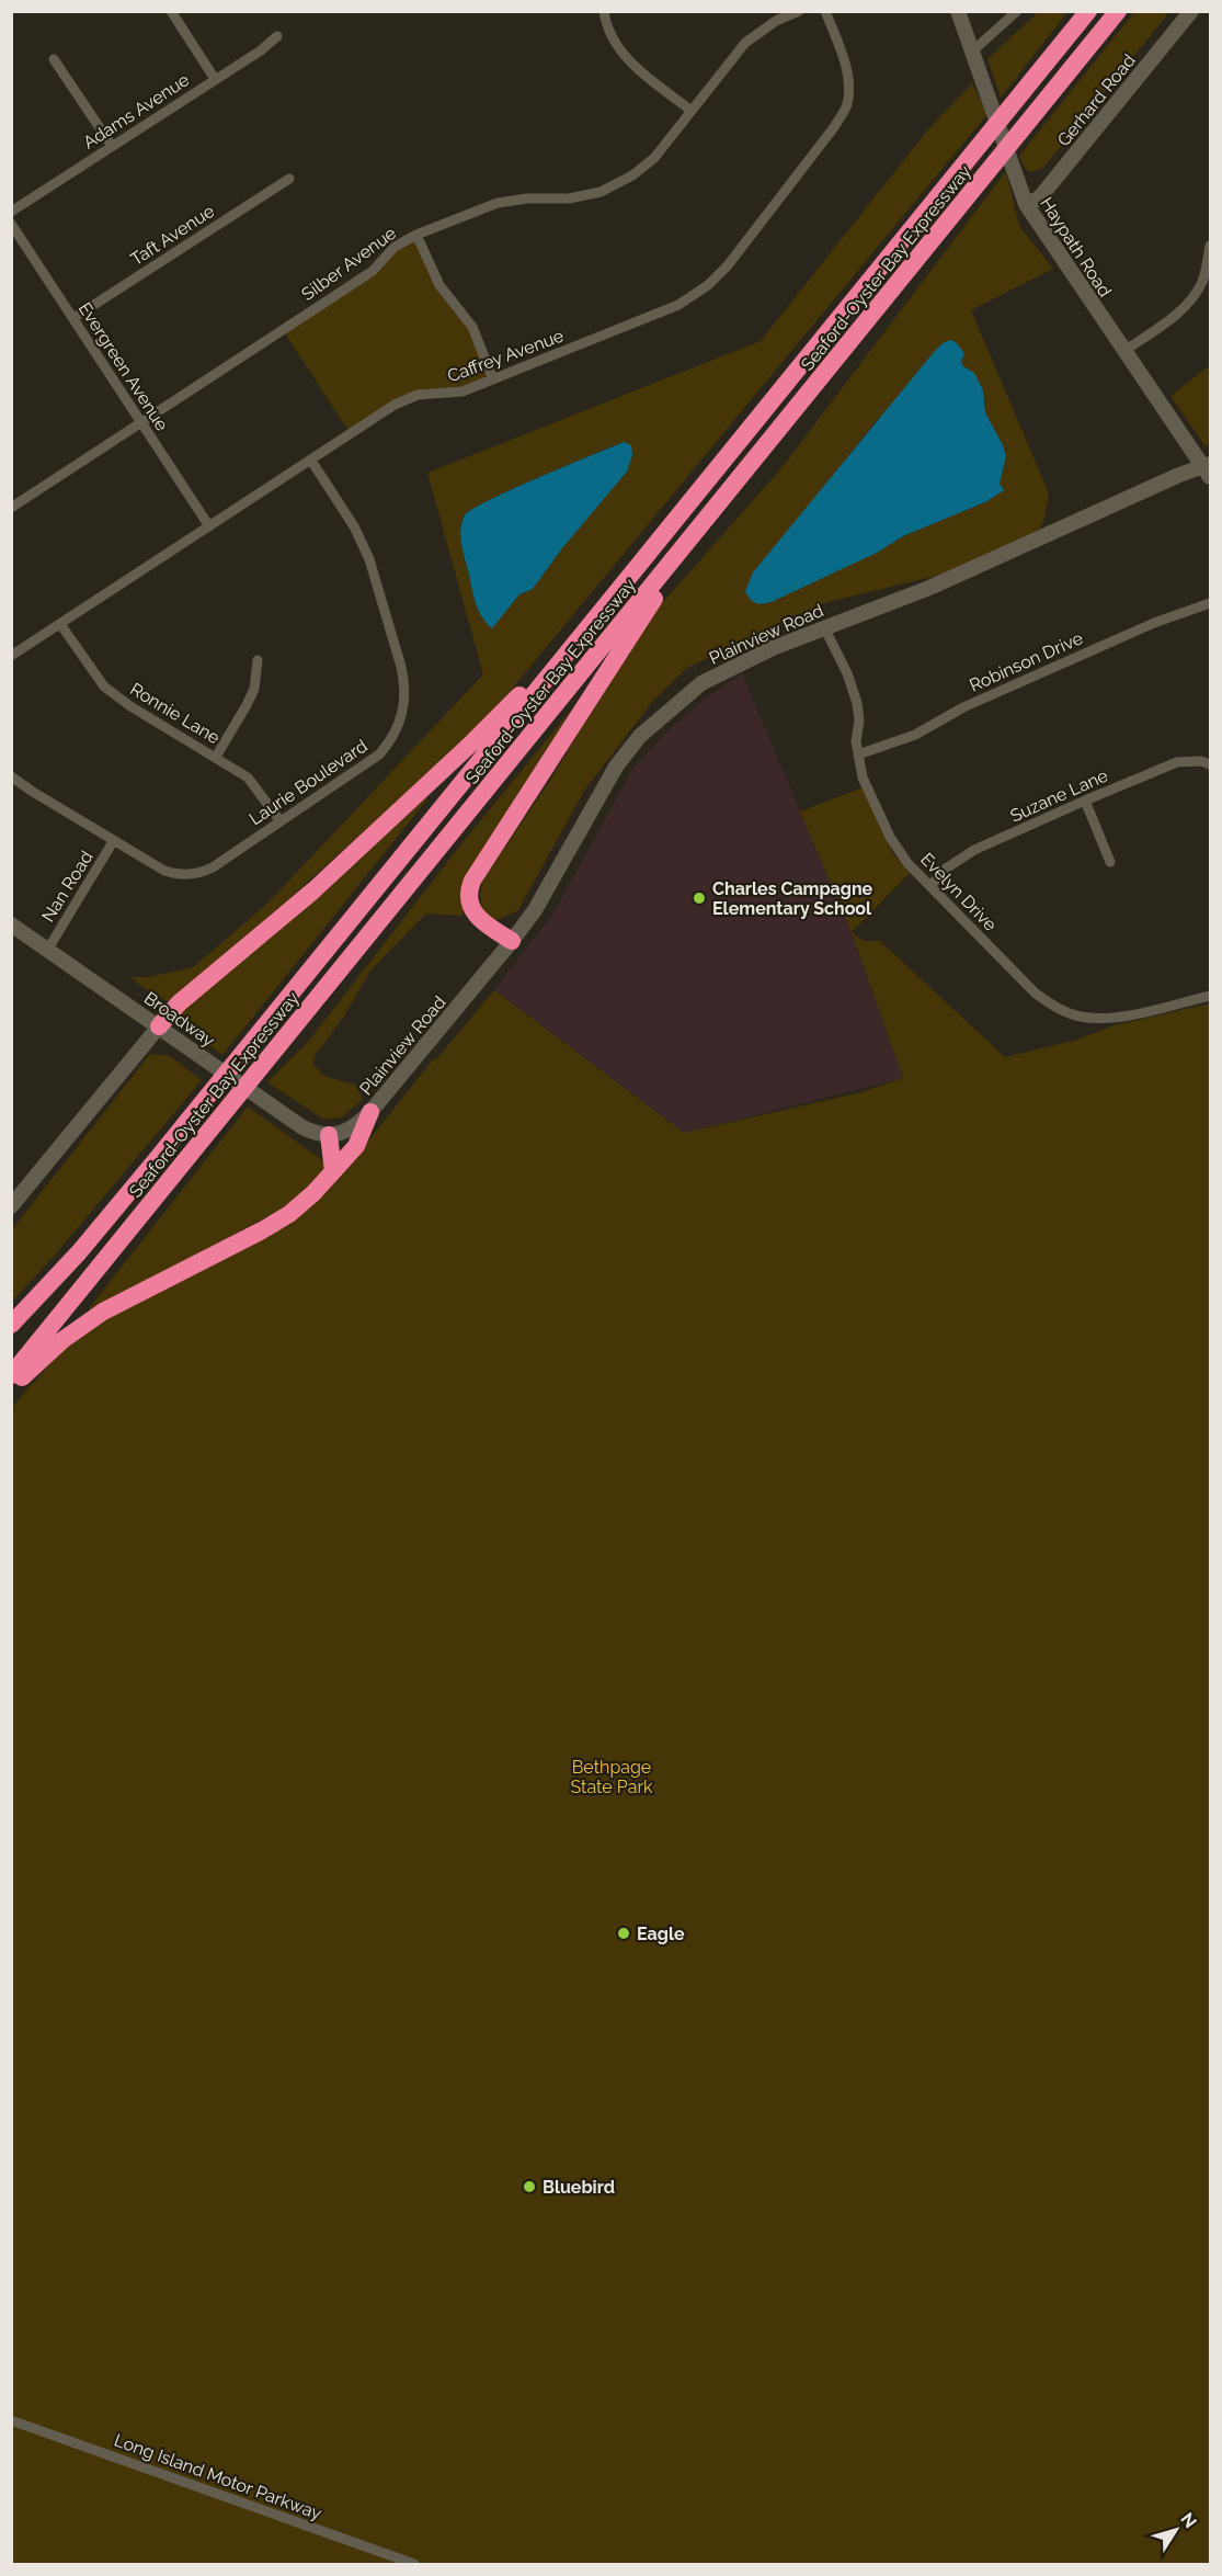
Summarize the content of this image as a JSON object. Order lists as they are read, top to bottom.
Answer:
{
  "streets": {
    "highway": ["Seaford-Oyster Bay Expressway"],
    "main road": [
      "Gerhard Road",
      "Haypath Road",
      "Plainview Road",
      "Broadway"
    ],
    "street": [
      "Adams Avenue",
      "Taft Avenue",
      "Silber Avenue",
      "Caffrey Avenue",
      "Evergreen Avenue",
      "Robinson Drive",
      "Ronnie Lane",
      "Laurie Boulevard",
      "Suzane Lane",
      "Nan Road",
      "Evelyn Drive",
      "Long Island Motor Parkway"
    ]
  },
  "crossings": [
    ["Gerhard Road", "Haypath Road"],
    ["Taft Avenue", "Evergreen Avenue"],
    ["Haypath Road", "Plainview Road"],
    ["Silber Avenue", "Evergreen Avenue"],
    ["Caffrey Avenue", "Evergreen Avenue"],
    ["Caffrey Avenue", "Ronnie Lane"],
    ["Caffrey Avenue", "Laurie Boulevard"],
    ["Plainview Road", "Evelyn Drive"],
    ["Plainview Road", "Broadway"],
    ["Robinson Drive", "Evelyn Drive"],
    ["Ronnie Lane", "Laurie Boulevard"],
    ["Laurie Boulevard", "Nan Road"],
    ["Suzane Lane", "Evelyn Drive"],
    ["Nan Road", "Broadway"]
  ],
  "parks": ["Bethpage State Park"],
  "places": ["Charles Campagne Elementary School", "Eagle", "Bluebird"],
  "north": "top right"
}
